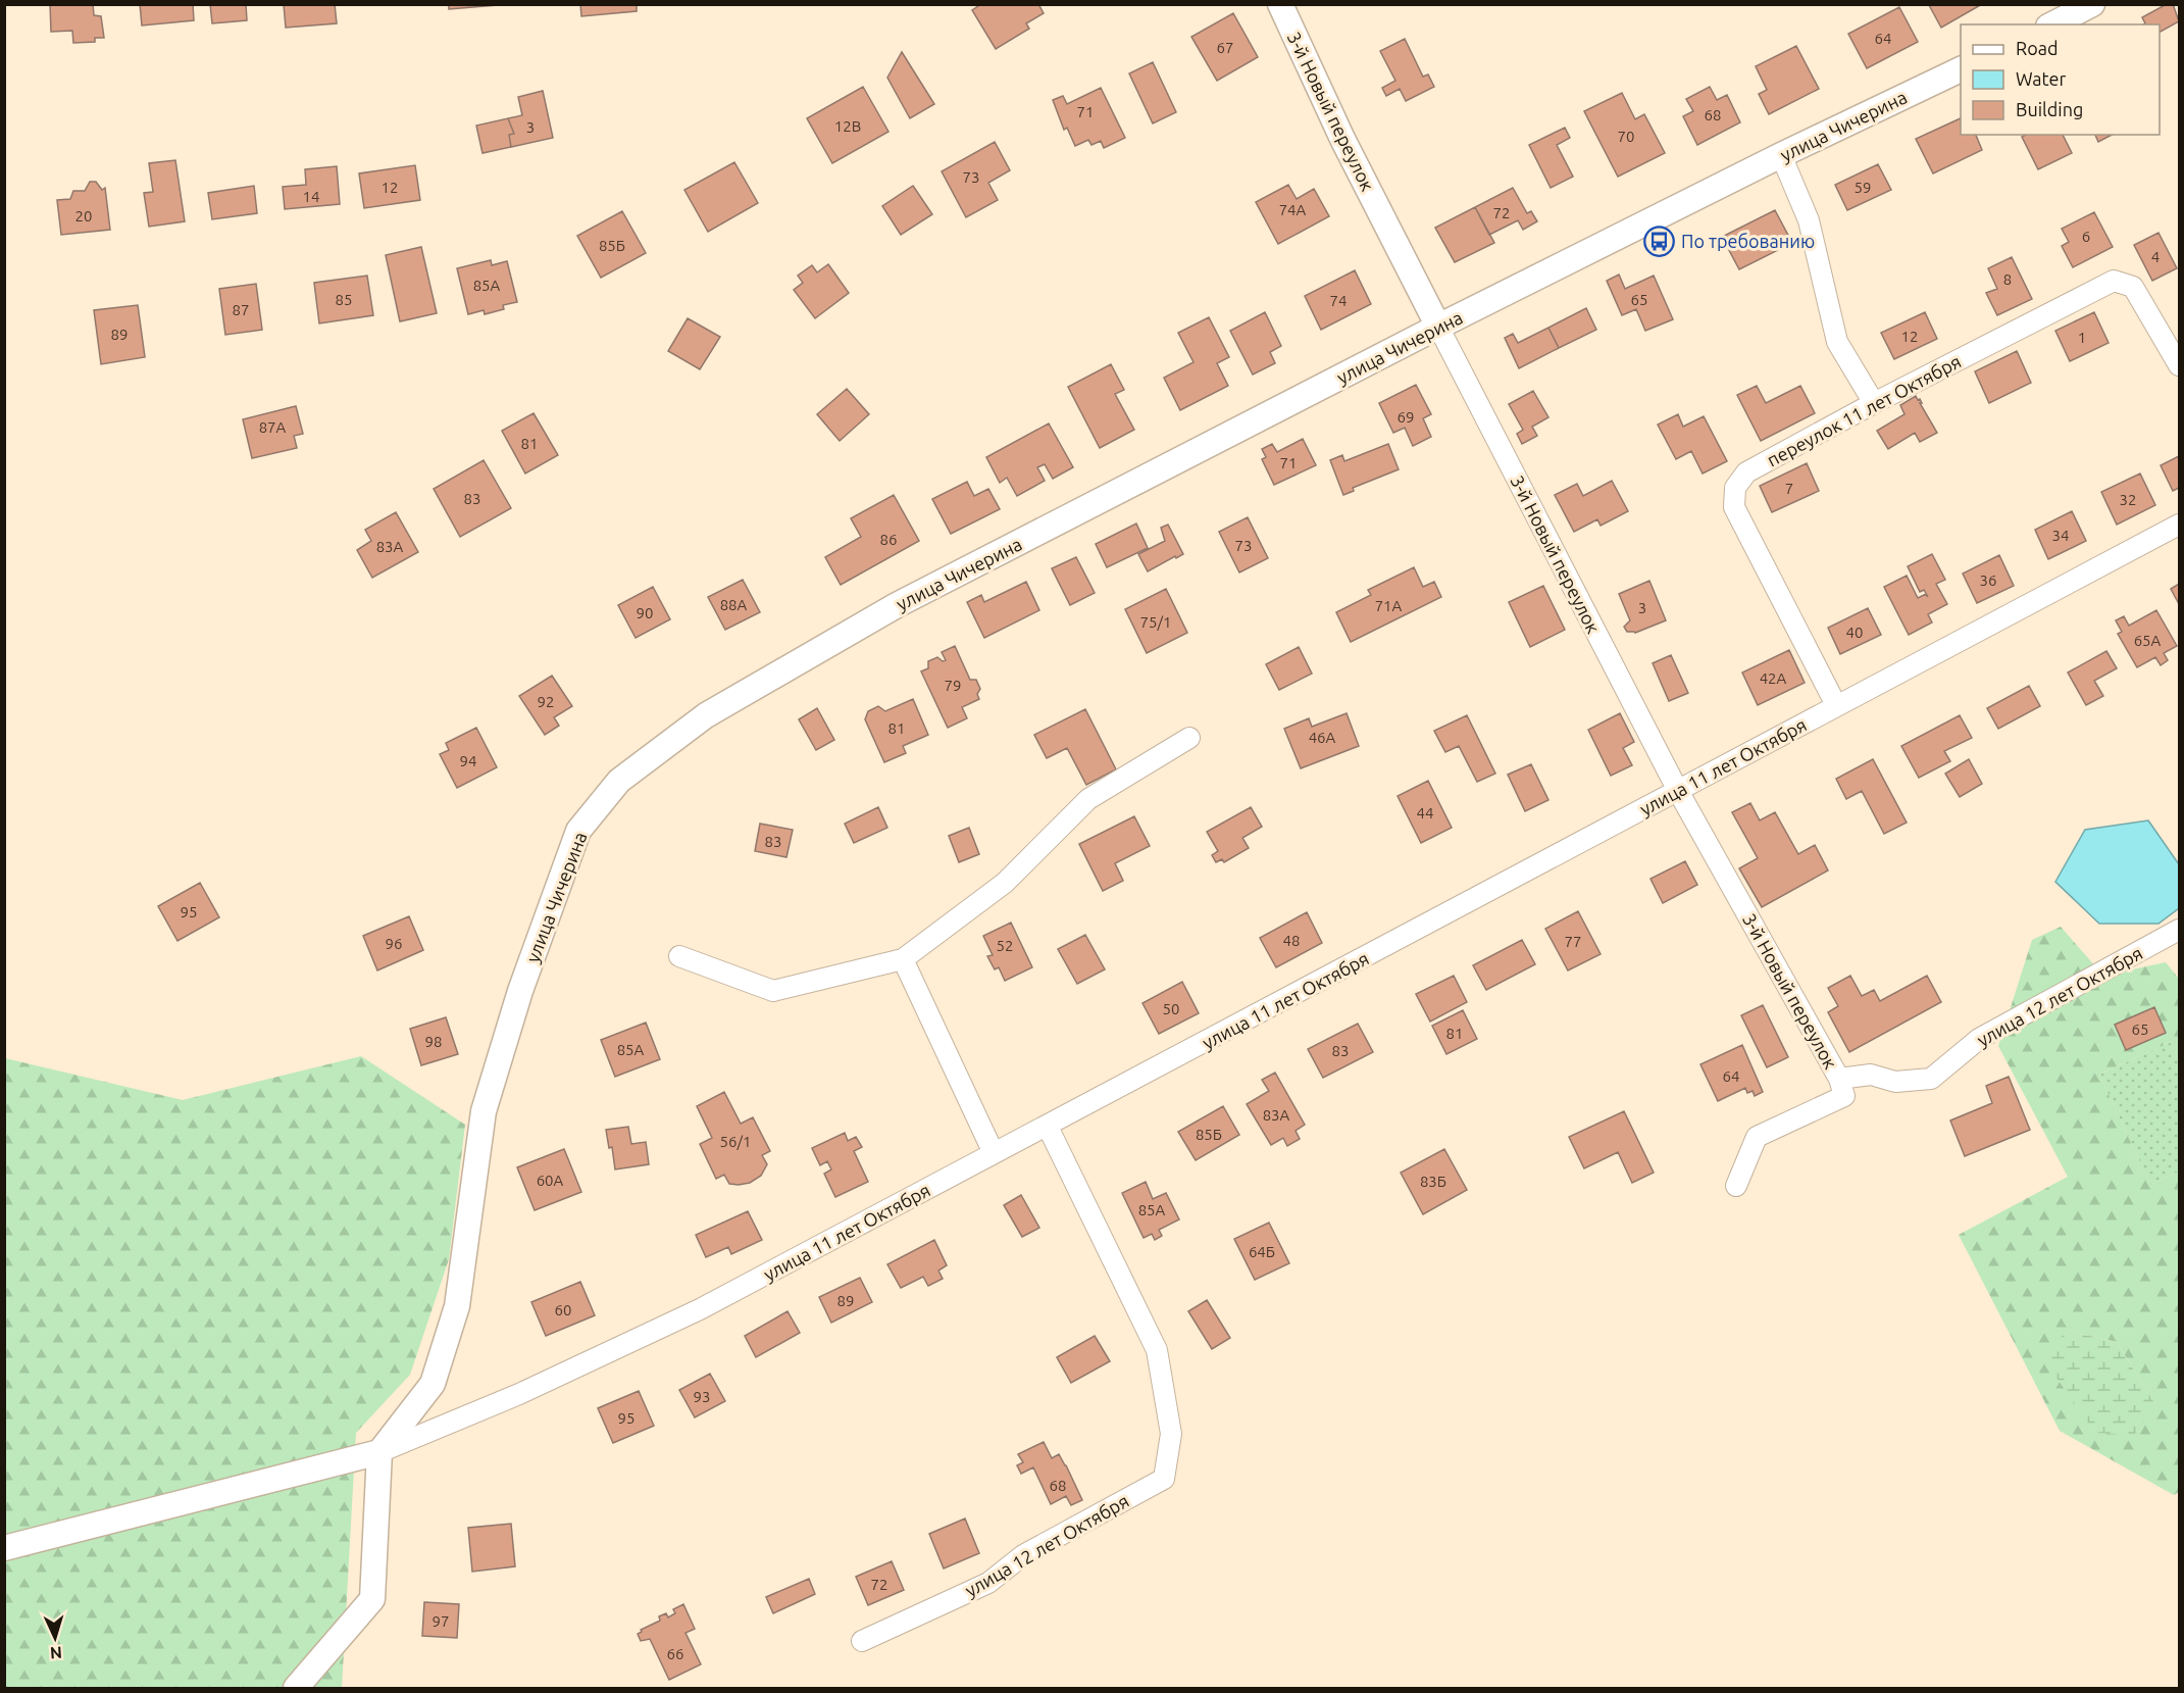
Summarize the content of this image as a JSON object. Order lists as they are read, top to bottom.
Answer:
{
  "streets": {
    "street": [
      "3-й Новый переулок",
      "улица Чичерина",
      "переулок 11 лет Октября",
      "улица 11 лет Октября",
      "улица 12 лет Октября"
    ]
  },
  "crossings": [
    ["3-й Новый переулок", "улица Чичерина"],
    ["3-й Новый переулок", "улица 11 лет Октября"],
    ["3-й Новый переулок", "улица 12 лет Октября"],
    ["улица Чичерина", "улица 11 лет Октября"],
    ["переулок 11 лет Октября", "улица 11 лет Октября"],
    ["улица 11 лет Октября", "улица 12 лет Октября"]
  ],
  "places": {
    "bus stop": ["По требованию"]
  },
  "house_numbers": [
    "64",
    "67",
    "71",
    "68",
    "12В",
    "3",
    "70",
    "73",
    "12",
    "59",
    "14",
    "74А",
    "72",
    "20",
    "6",
    "85Б",
    "4",
    "8",
    "85А",
    "85",
    "65",
    "74",
    "87",
    "89",
    "12",
    "1",
    "69",
    "87А",
    "81",
    "71",
    "7",
    "83",
    "32",
    "34",
    "86",
    "73",
    "83А",
    "36",
    "88А",
    "71А",
    "3",
    "90",
    "75/1",
    "40",
    "65А",
    "42А",
    "79",
    "92",
    "81",
    "46А",
    "94",
    "44",
    "83",
    "95",
    "48",
    "77",
    "96",
    "52",
    "50",
    "65",
    "81",
    "98",
    "85А",
    "83",
    "64",
    "83А",
    "85Б",
    "56/1",
    "60А",
    "83Б",
    "85А",
    "64Б",
    "89",
    "60",
    "93",
    "95",
    "68",
    "72",
    "97",
    "66"
  ],
  "legend": ["Road", "Water", "Building"],
  "north": "bottom"
}
